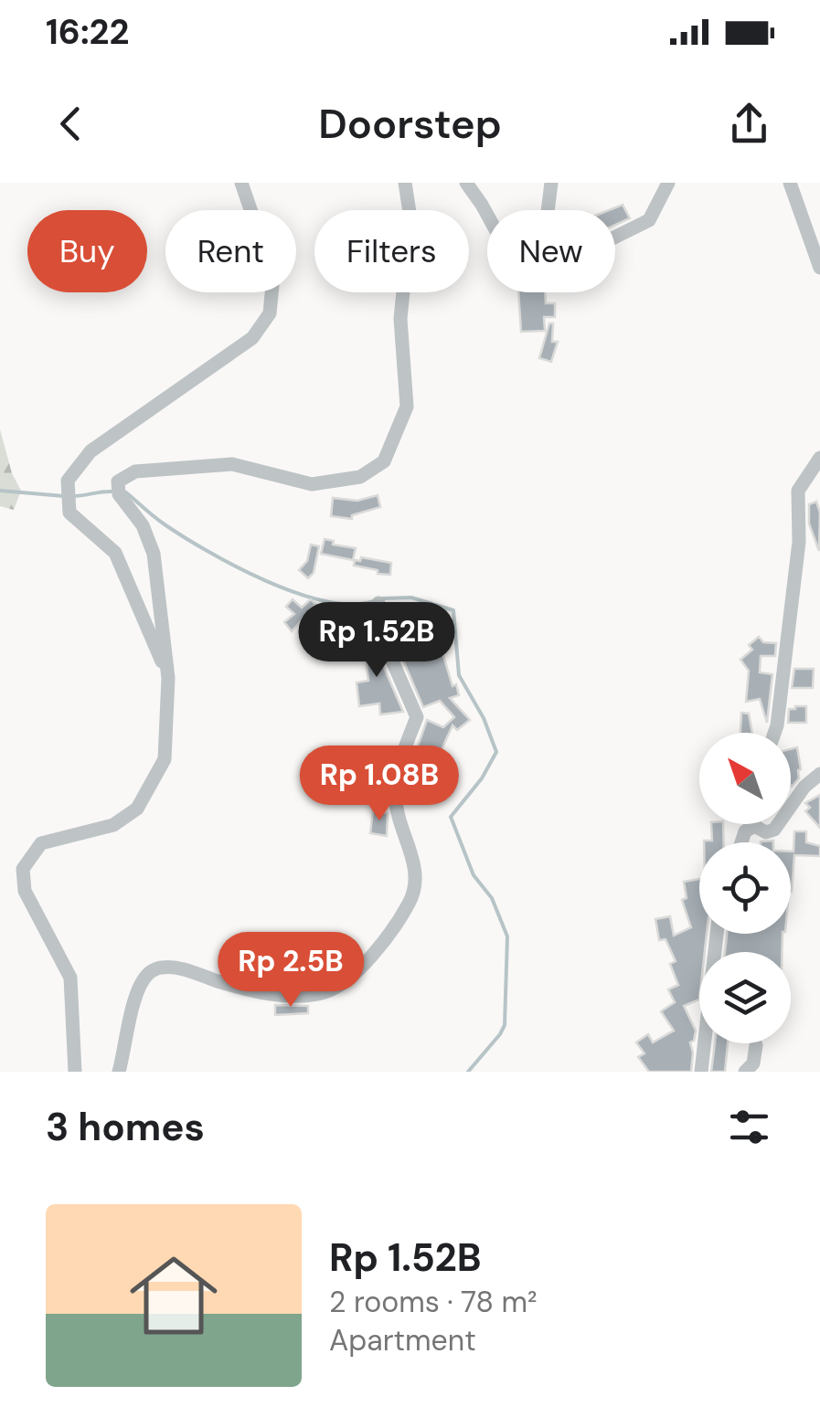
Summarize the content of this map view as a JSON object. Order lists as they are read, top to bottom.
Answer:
{
  "north": "top left",
  "page": {
    "status": "16:22",
    "header": "Doorstep",
    "chip": [
      "Buy",
      "Rent",
      "Filters",
      "New"
    ],
    "price": ["Rp 1.52B", "Rp 1.08B", "Rp 2.5B"],
    "heading": "3 homes",
    "list": [
      {
        "name": "Rp 1.52B",
        "note": "2 rooms · 78 m² · Apartment"
      }
    ]
  }
}
